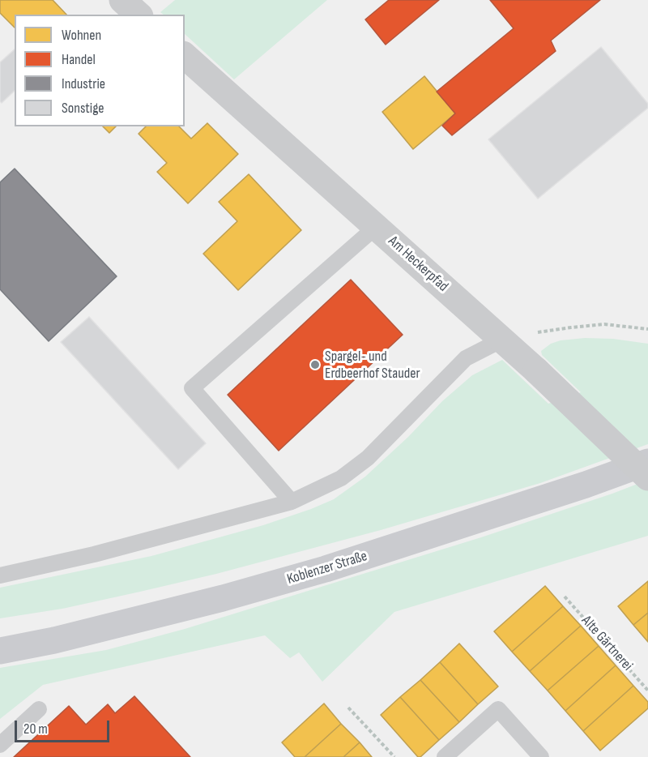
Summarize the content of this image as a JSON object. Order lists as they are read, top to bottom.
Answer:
{
  "streets": {
    "main road": ["Koblenzer Straße"],
    "street": ["Am Heckerpfad"],
    "path": ["Alte Gärtnerei"]
  },
  "places": ["Spargel- und Erdbeerhof Stauder"],
  "legend": [
    "Wohnen",
    "Handel",
    "Industrie",
    "Sonstige"
  ],
  "scale_bar": "20 m"
}
